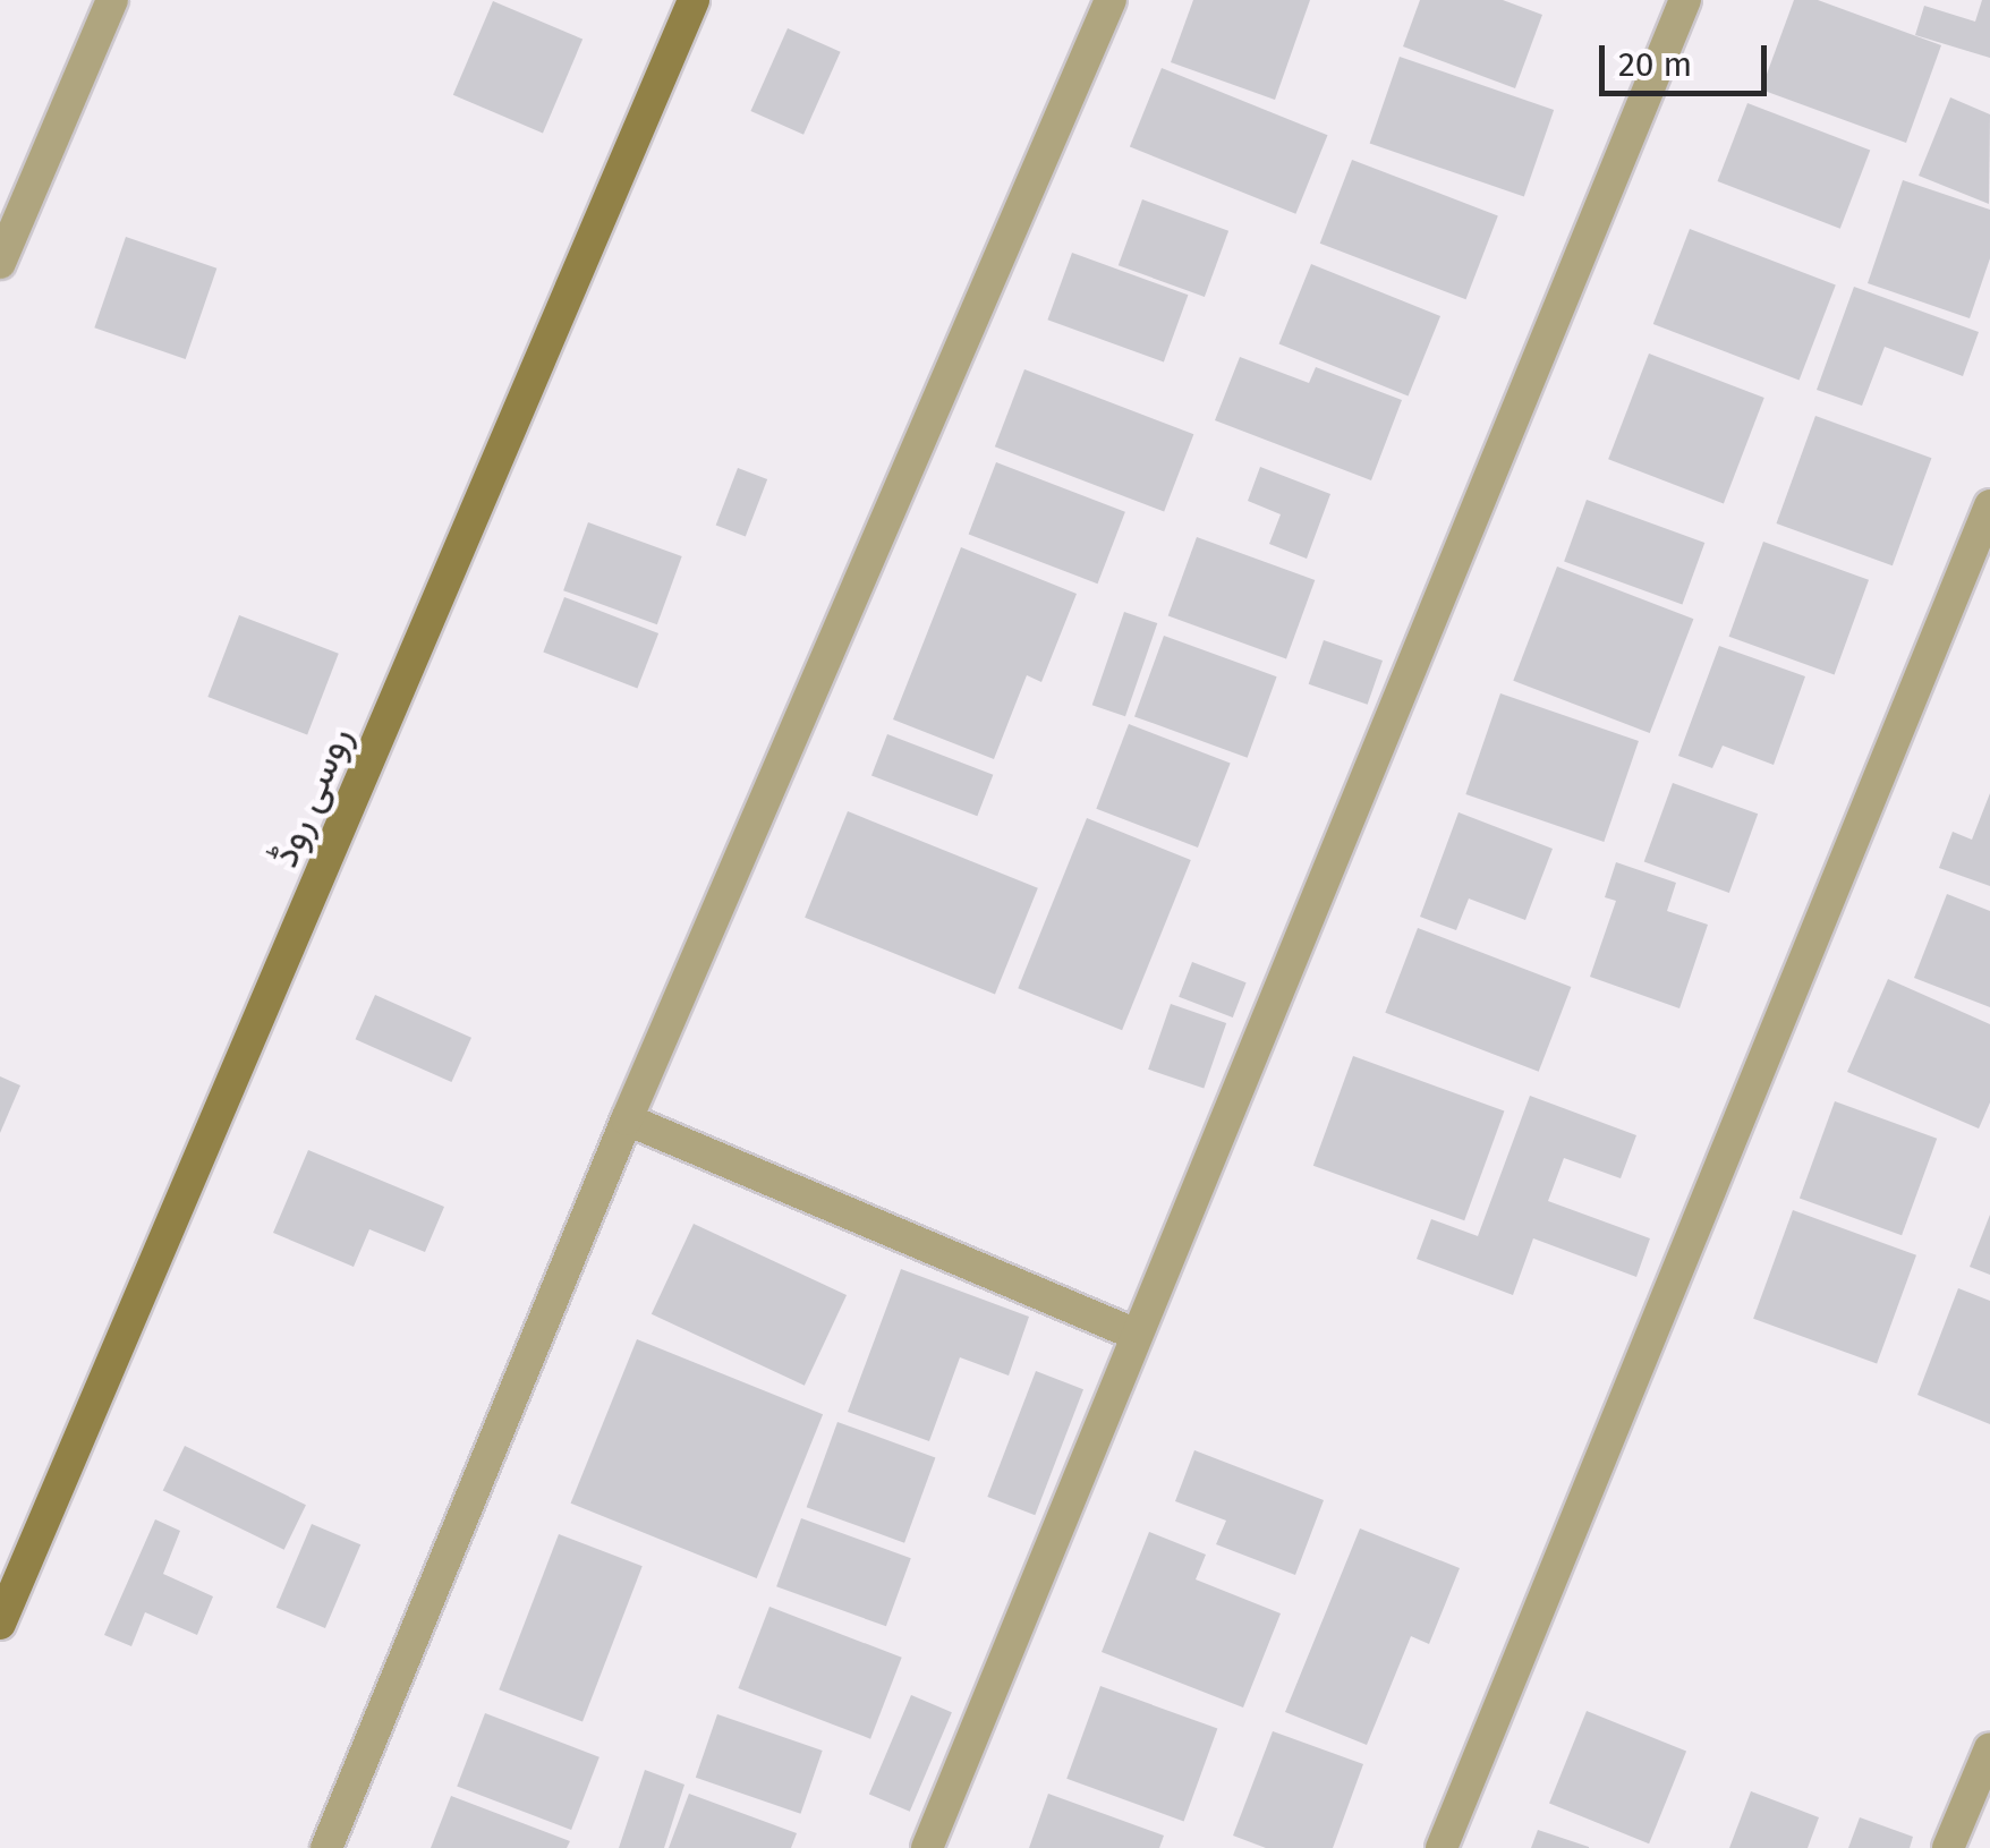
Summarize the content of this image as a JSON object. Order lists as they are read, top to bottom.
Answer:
{
  "streets": {
    "main road": ["روسی روڈ"]
  },
  "scale_bar": "20 m"
}
